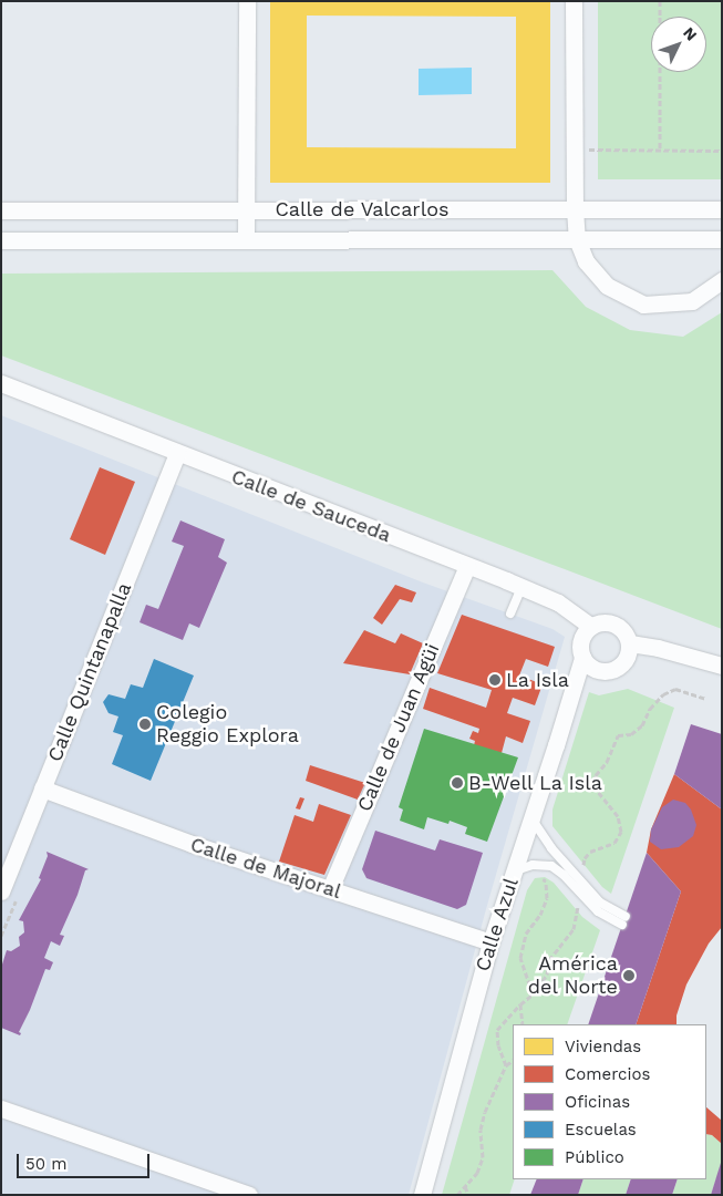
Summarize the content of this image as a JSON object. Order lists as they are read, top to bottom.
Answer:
{
  "streets": {
    "street": [
      "Calle de Valcarlos",
      "Calle de Sauceda",
      "Calle Quintanapalla",
      "Calle de Juan Agüi",
      "Calle de Majoral",
      "Calle Azul"
    ]
  },
  "crossings": [
    ["Calle de Sauceda", "Calle Quintanapalla"],
    ["Calle de Sauceda", "Calle de Juan Agüi"],
    ["Calle de Sauceda", "Calle Azul"],
    ["Calle Quintanapalla", "Calle de Majoral"],
    ["Calle de Juan Agüi", "Calle de Majoral"],
    ["Calle de Majoral", "Calle Azul"]
  ],
  "places": [
    "La Isla",
    "Colegio Reggio Explora",
    "B-Well La Isla",
    "América del Norte"
  ],
  "legend": [
    "Viviendas",
    "Comercios",
    "Oficinas",
    "Escuelas",
    "Público"
  ],
  "scale_bar": "50 m",
  "north": "top right"
}
